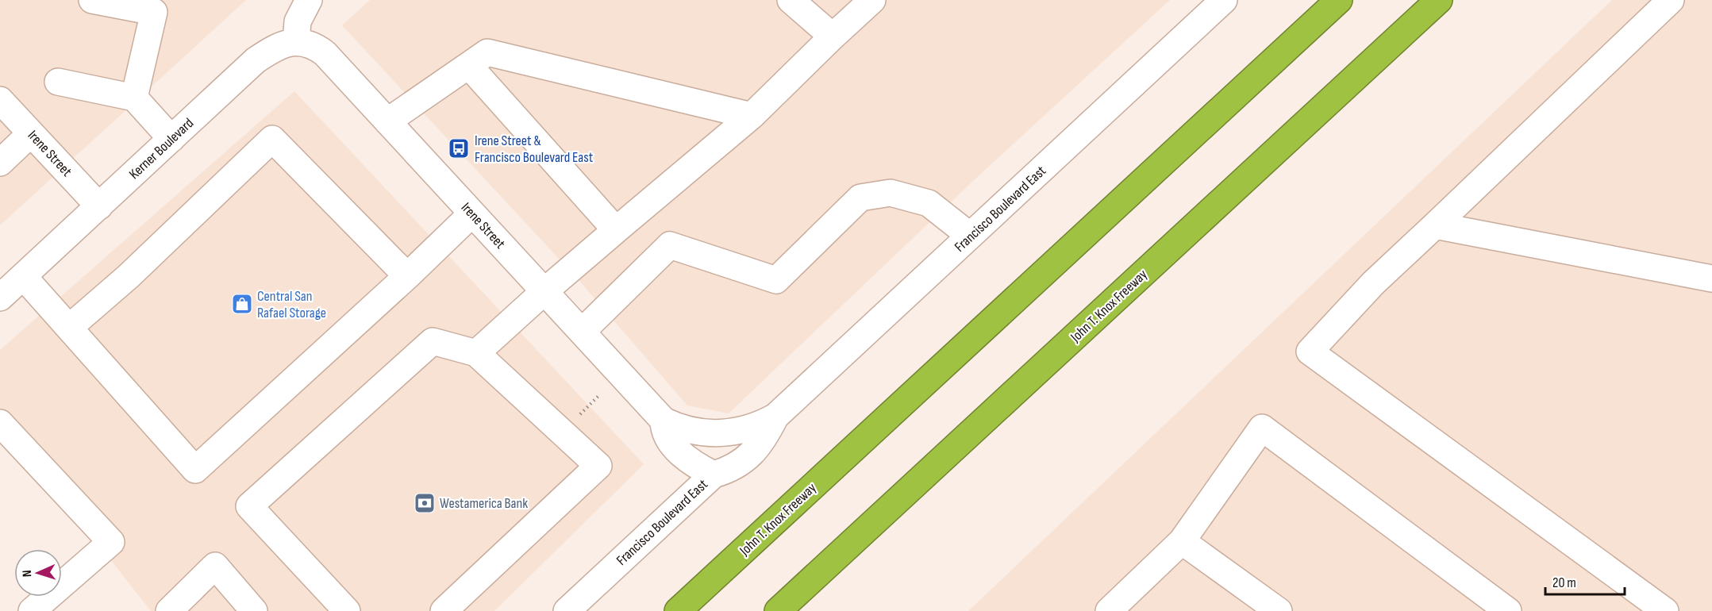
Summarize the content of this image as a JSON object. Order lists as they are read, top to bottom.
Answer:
{
  "streets": {
    "highway": ["John T. Knox Freeway"],
    "street": ["Kerner Boulevard", "Irene Street", "Francisco Boulevard East"]
  },
  "crossings": [
    ["Kerner Boulevard", "Irene Street"],
    ["Irene Street", "Francisco Boulevard East"]
  ],
  "places": {
    "bus stop": ["Irene Street & Francisco Boulevard East"],
    "shop": ["Central San Rafael Storage"],
    "bank": ["Westamerica Bank"]
  },
  "scale_bar": "20 m",
  "north": "left"
}
